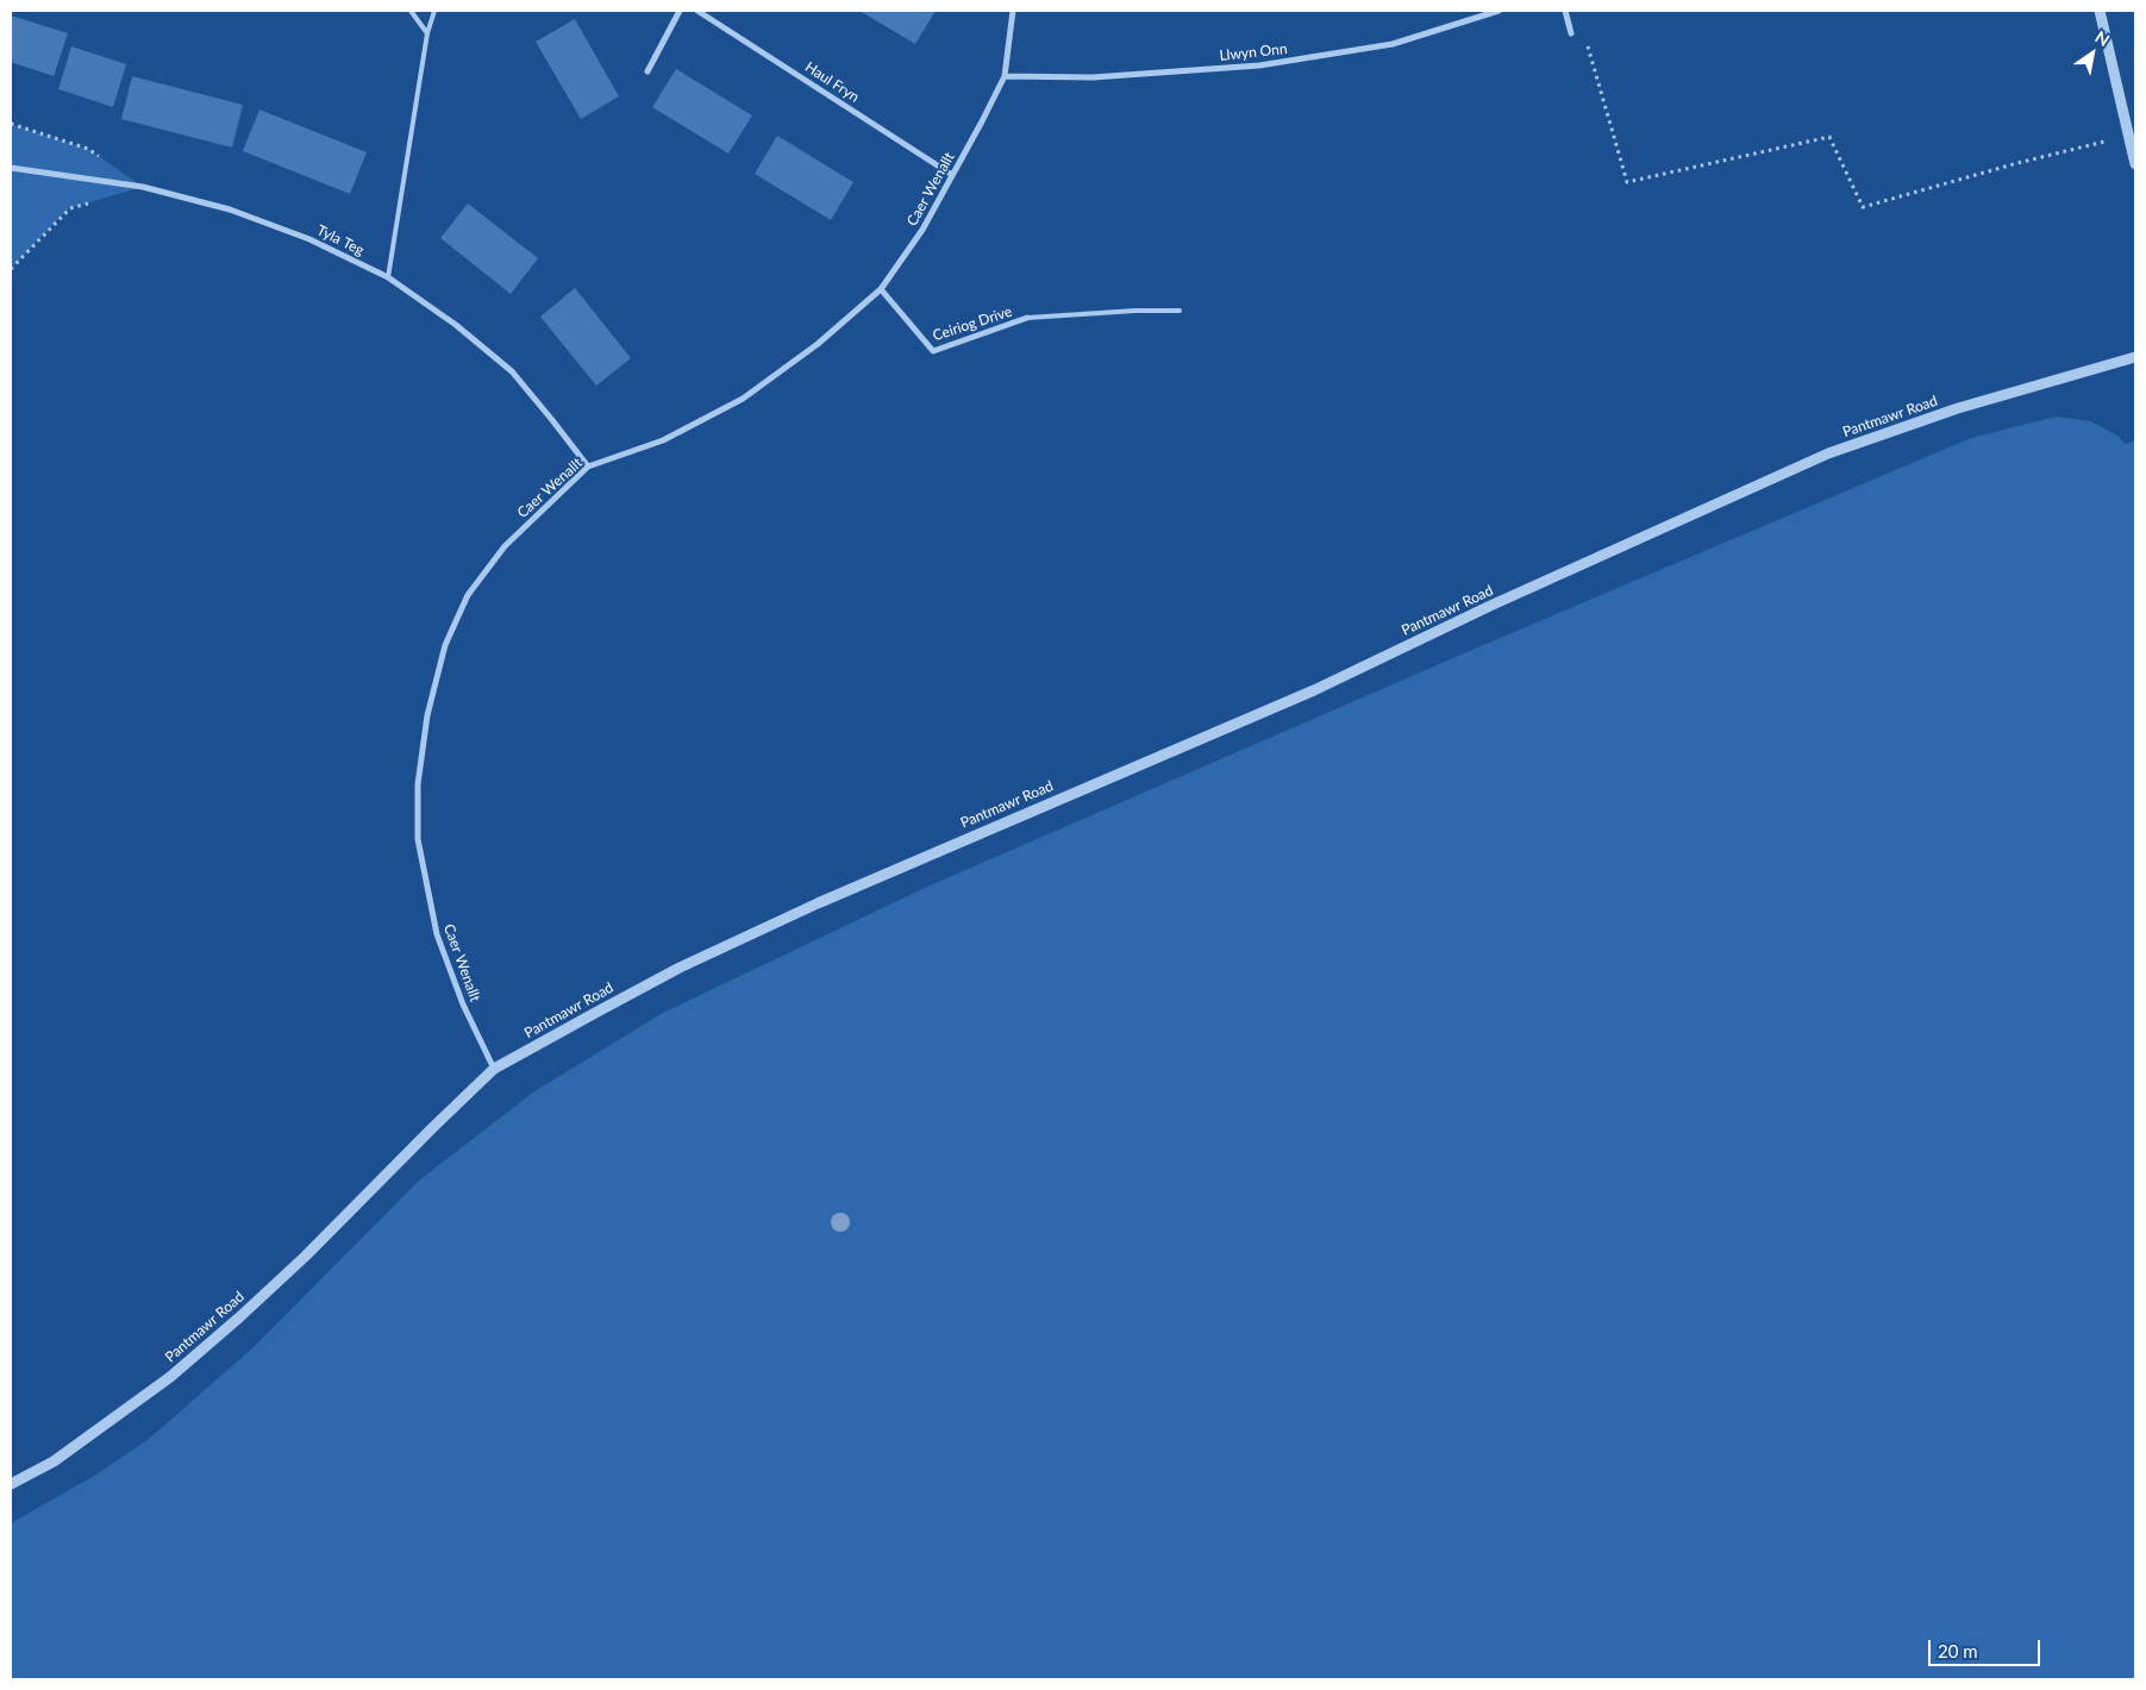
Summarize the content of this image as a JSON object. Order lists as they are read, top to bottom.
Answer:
{
  "streets": {
    "street": [
      "Llwyn Onn",
      "Haul Fryn",
      "Caer Wenallt",
      "Tyla Teg",
      "Ceiriog Drive",
      "Pantmawr Road"
    ]
  },
  "crossings": [
    ["Llwyn Onn", "Caer Wenallt"],
    ["Haul Fryn", "Caer Wenallt"],
    ["Caer Wenallt", "Tyla Teg"],
    ["Caer Wenallt", "Ceiriog Drive"],
    ["Caer Wenallt", "Pantmawr Road"]
  ],
  "scale_bar": "20 m",
  "north": "top right"
}
